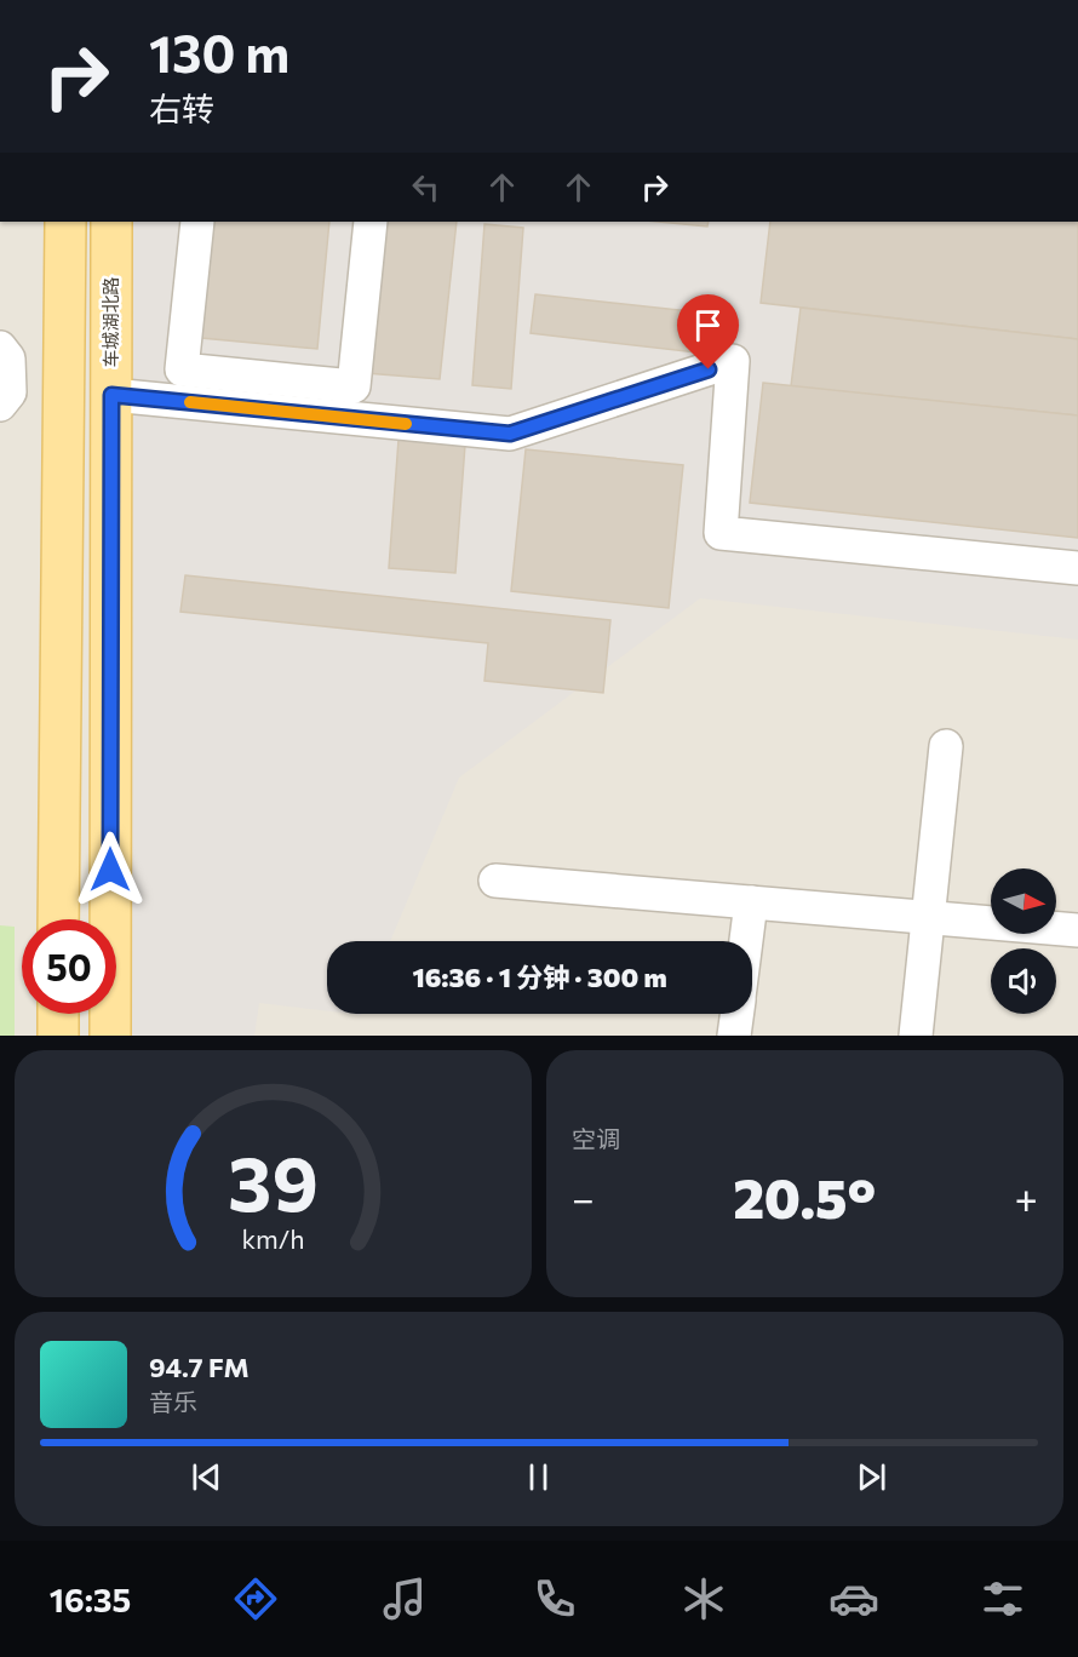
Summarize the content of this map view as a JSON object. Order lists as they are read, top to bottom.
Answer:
{
  "streets": {
    "main road": ["车城湖北路"]
  },
  "north": "right",
  "page": {
    "turn": ["130 m", "右转"],
    "limit": "50",
    "trip": "16:36 · 1 分钟 · 300 m",
    "tile": "空调",
    "heat": ["−", "20.5°", "+"],
    "song": ["94.7 FM", "音乐"],
    "tabs": "16:35",
    "gauge": ["39", "km/h"]
  }
}
